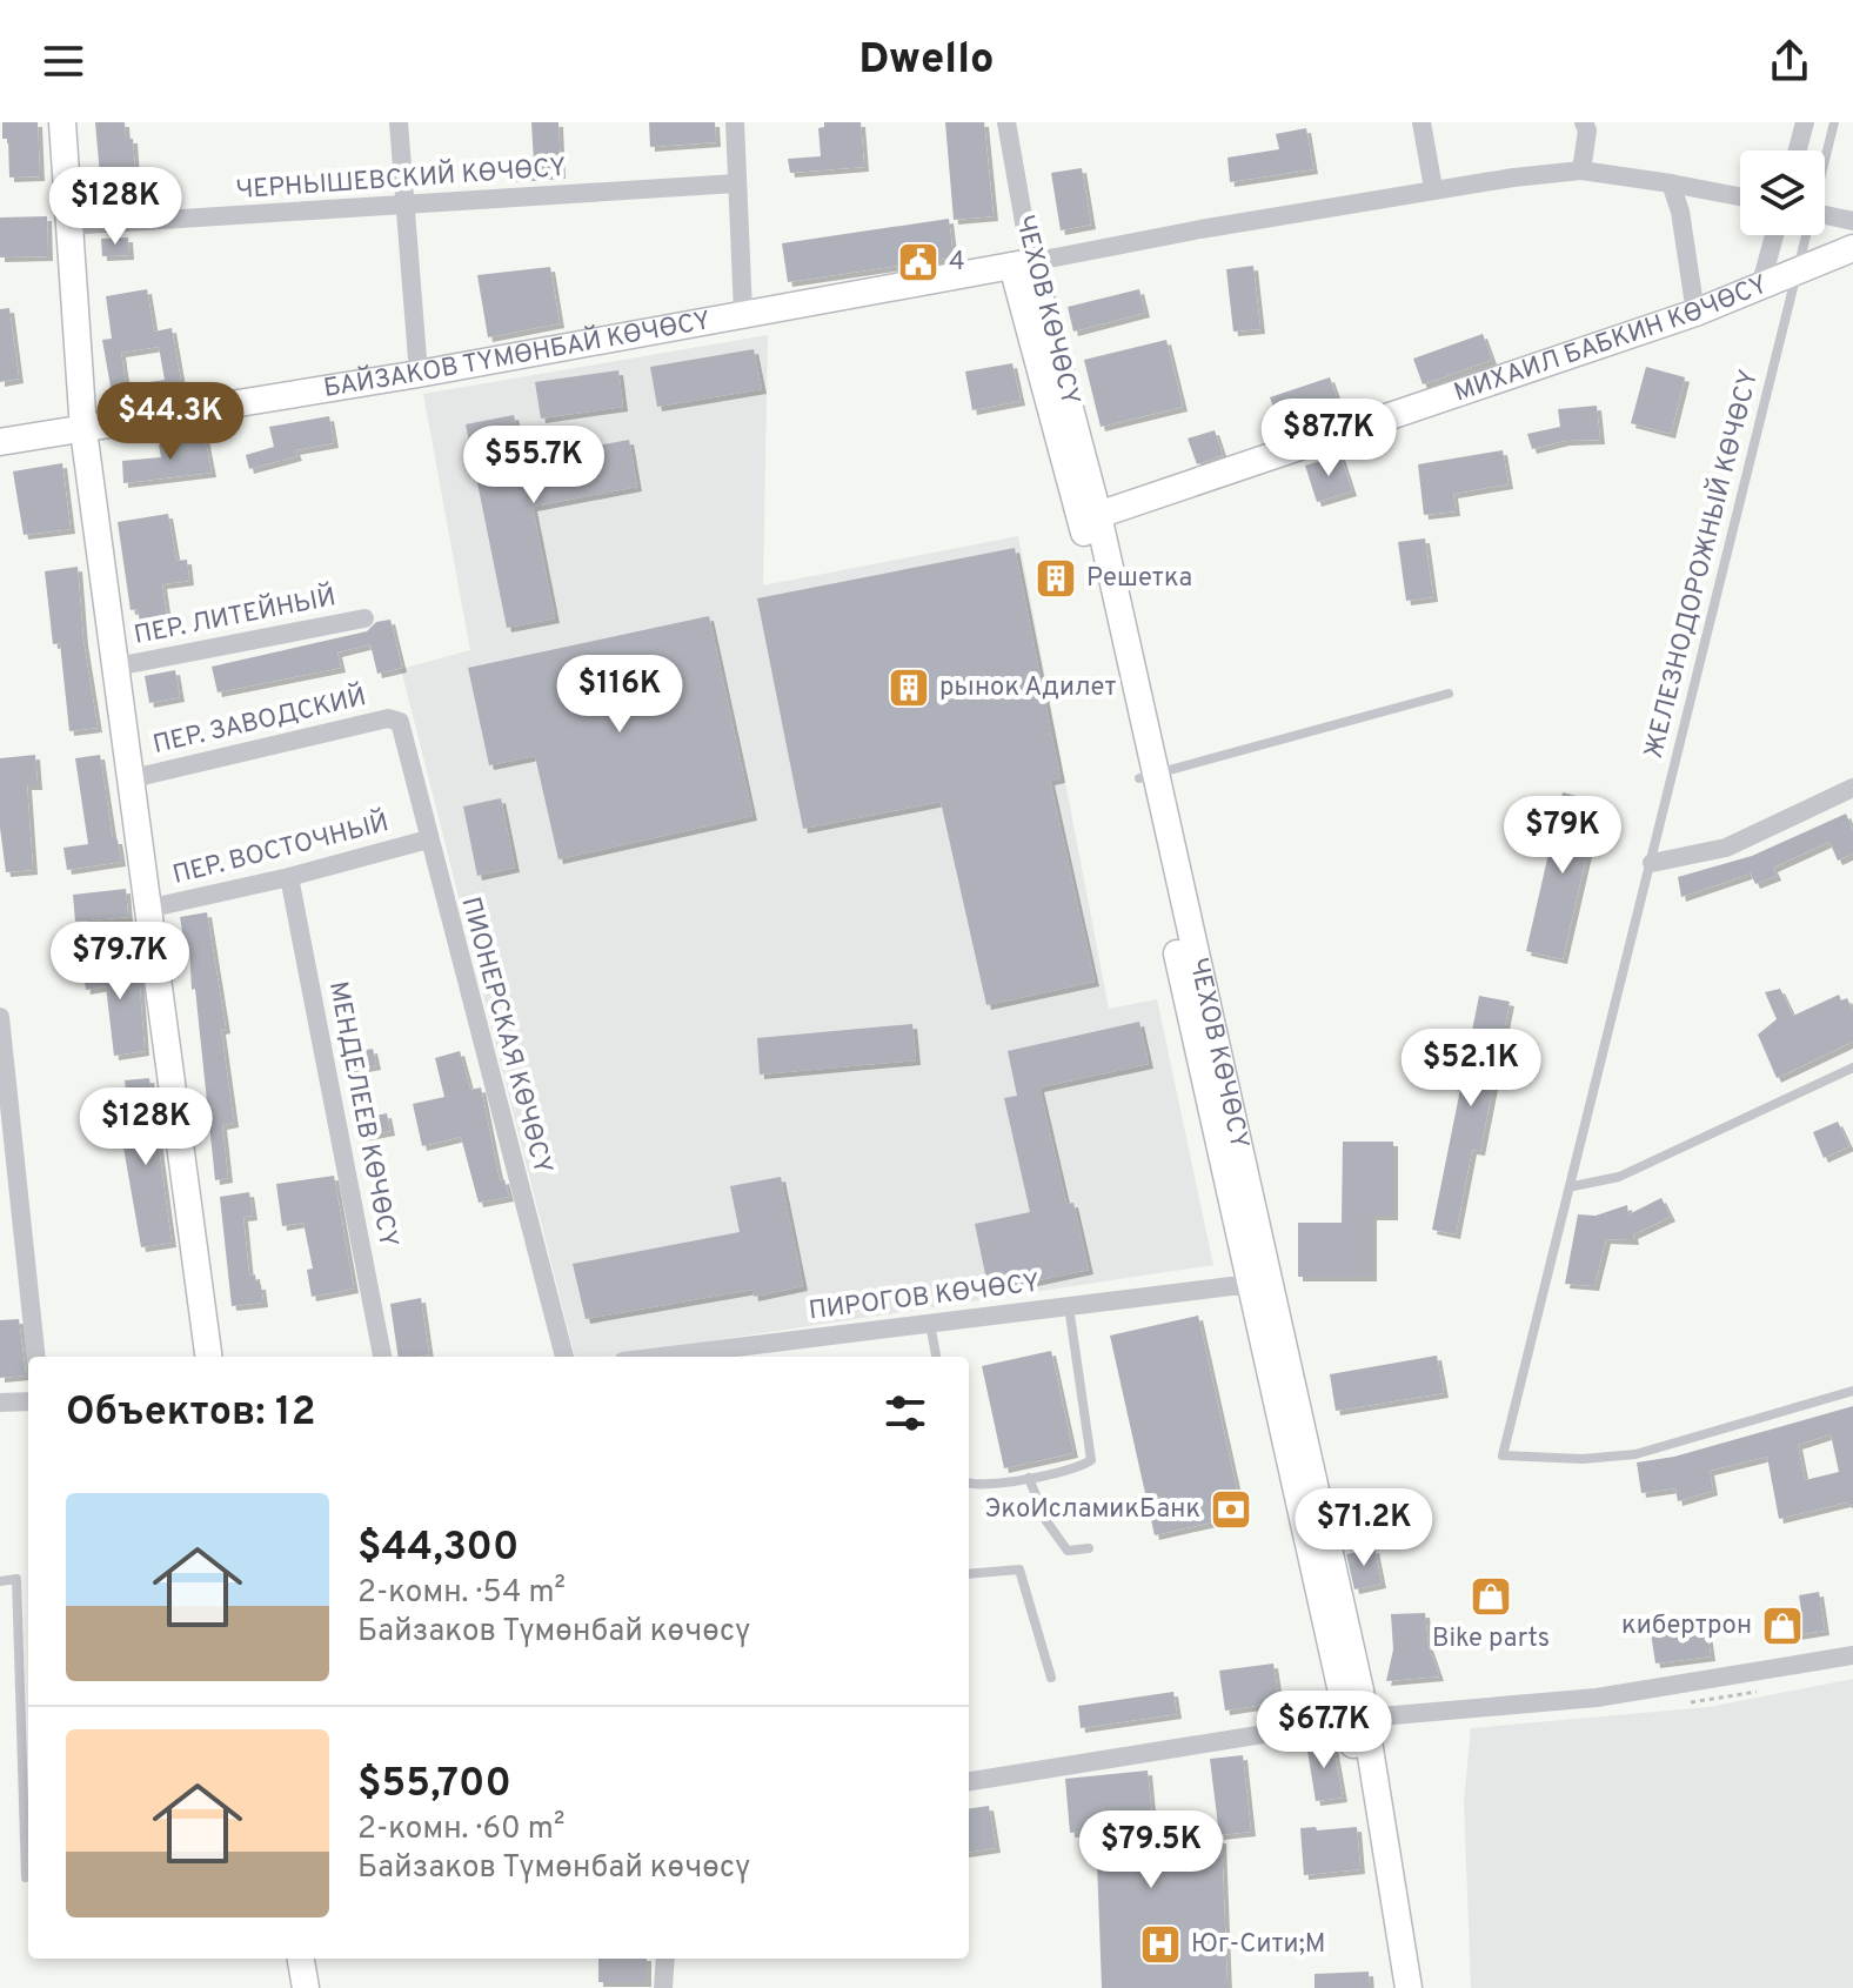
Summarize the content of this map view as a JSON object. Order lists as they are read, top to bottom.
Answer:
{
  "streets": {
    "main road": ["ЧЕХОВ КӨЧӨСҮ", "МИХАИЛ БАБКИН КӨЧӨСҮ", "БАЙЗАКОВ ТҮМӨНБАЙ КӨЧӨСҮ"],
    "street": [
      "ЧЕРНЫШЕВСКИЙ КӨЧӨСҮ",
      "ПЕР. ЛИТЕЙНЫЙ",
      "ПЕР. ЗАВОДСКИЙ",
      "ПЕР. ВОСТОЧНЫЙ",
      "ПИОНЕРСКАЯ КӨЧӨСҮ",
      "МЕНДЕЛЕЕВ КӨЧӨСҮ",
      "ПИРОГОВ КӨЧӨСҮ"
    ],
    "lane": ["ЖЕЛЕЗНОДОРОЖНЫЙ КӨЧӨСҮ"]
  },
  "crossings": [
    ["ЧЕХОВ КӨЧӨСҮ", "МИХАИЛ БАБКИН КӨЧӨСҮ"],
    ["ЧЕХОВ КӨЧӨСҮ", "БАЙЗАКОВ ТҮМӨНБАЙ КӨЧӨСҮ"],
    ["ЧЕХОВ КӨЧӨСҮ", "ПИРОГОВ КӨЧӨСҮ"],
    ["МИХАИЛ БАБКИН КӨЧӨСҮ", "ЖЕЛЕЗНОДОРОЖНЫЙ КӨЧӨСҮ"],
    ["ПЕР. ЗАВОДСКИЙ", "ПИОНЕРСКАЯ КӨЧӨСҮ"],
    ["ПЕР. ВОСТОЧНЫЙ", "ПИОНЕРСКАЯ КӨЧӨСҮ"],
    ["ПЕР. ВОСТОЧНЫЙ", "МЕНДЕЛЕЕВ КӨЧӨСҮ"]
  ],
  "places": {
    "public building": ["4"],
    "building": ["Решетка", "рынок Адилет"],
    "bank": ["ЭкоИсламикБанк"],
    "shop": ["Bike parts", "кибертрон"],
    "hospital": ["Юг-Сити;M"]
  },
  "page": {
    "header": "Dwello",
    "price": [
      "$128K",
      "$44.3K",
      "$87.7K",
      "$55.7K",
      "$116K",
      "$79K",
      "$79.7K",
      "$52.1K",
      "$128K",
      "$71.2K",
      "$67.7K",
      "$79.5K"
    ],
    "heading": "Объектов: 12",
    "list": [
      {
        "name": "$44,300",
        "note": "2-комн. · 54 m² · Байзаков Түмөнбай көчөсү"
      },
      {
        "name": "$55,700",
        "note": "2-комн. · 60 m² · Байзаков Түмөнбай көчөсү"
      }
    ]
  }
}
